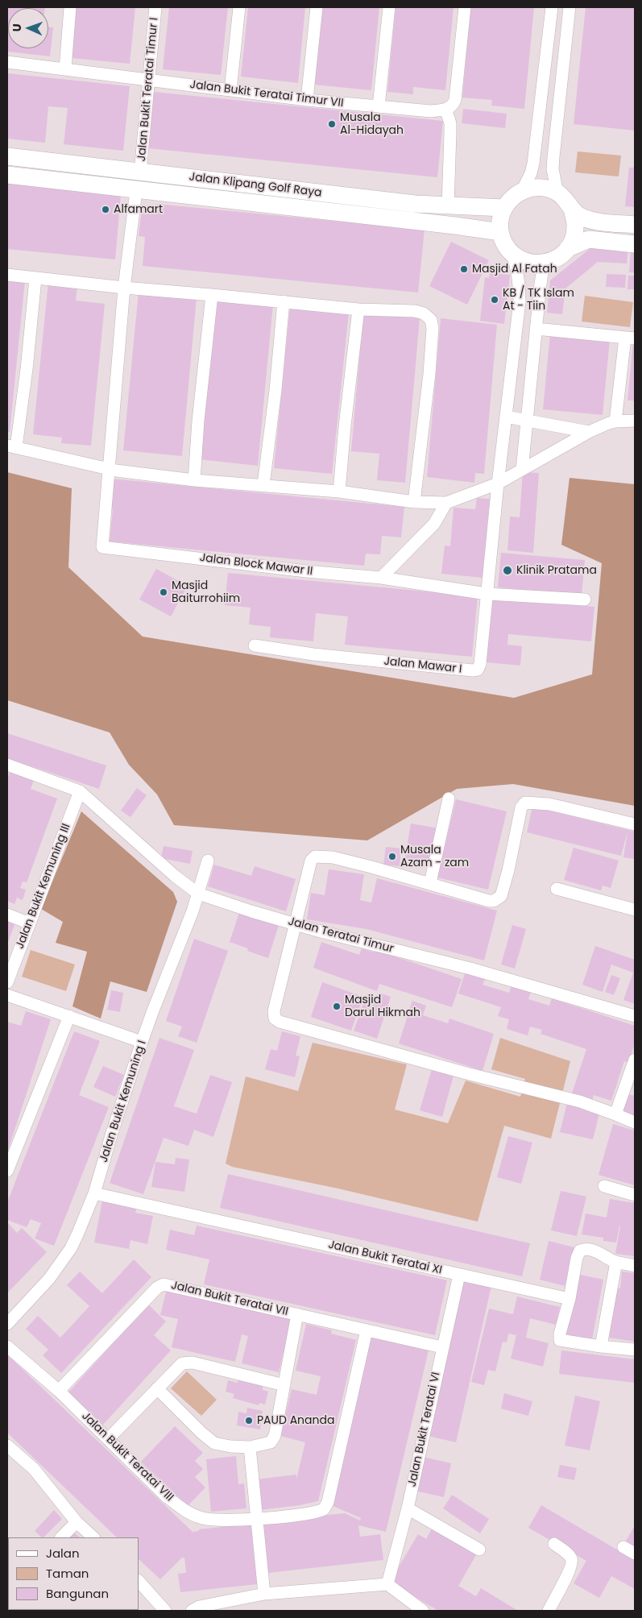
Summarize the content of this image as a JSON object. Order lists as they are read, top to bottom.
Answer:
{
  "streets": {
    "main road": ["Jalan Klipang Golf Raya"],
    "street": [
      "Jalan Bukit Teratai Timur I",
      "Jalan Bukit Teratai Timur VII",
      "Jalan Block Mawar II",
      "Jalan Mawar I",
      "Jalan Bukit Kemuning III",
      "Jalan Teratai Timur",
      "Jalan Bukit Kemuning I",
      "Jalan Bukit Teratai XI",
      "Jalan Bukit Teratai VII",
      "Jalan Bukit Teratai VI",
      "Jalan Bukit Teratai VIII"
    ]
  },
  "crossings": [
    ["Jalan Bukit Teratai Timur I", "Jalan Bukit Teratai Timur VII"],
    ["Jalan Bukit Teratai Timur I", "Jalan Klipang Golf Raya"],
    ["Jalan Klipang Golf Raya", "Jalan Mawar I"],
    ["Jalan Block Mawar II", "Jalan Mawar I"],
    ["Jalan Bukit Kemuning III", "Jalan Teratai Timur"],
    ["Jalan Teratai Timur", "Jalan Bukit Kemuning I"],
    ["Jalan Bukit Kemuning I", "Jalan Bukit Teratai XI"],
    ["Jalan Bukit Teratai XI", "Jalan Bukit Teratai VI"],
    ["Jalan Bukit Teratai VII", "Jalan Bukit Teratai VI"],
    ["Jalan Bukit Teratai VII", "Jalan Bukit Teratai VIII"]
  ],
  "places": [
    "Musala Al-Hidayah",
    "Alfamart",
    "Masjid Al Fatah",
    "KB / TK Islam At - Tiin",
    "Klinik Pratama",
    "Masjid Baiturrohiim",
    "Musala Azam - zam",
    "Masjid Darul Hikmah",
    "PAUD Ananda"
  ],
  "legend": ["Jalan", "Taman", "Bangunan"],
  "north": "left"
}
